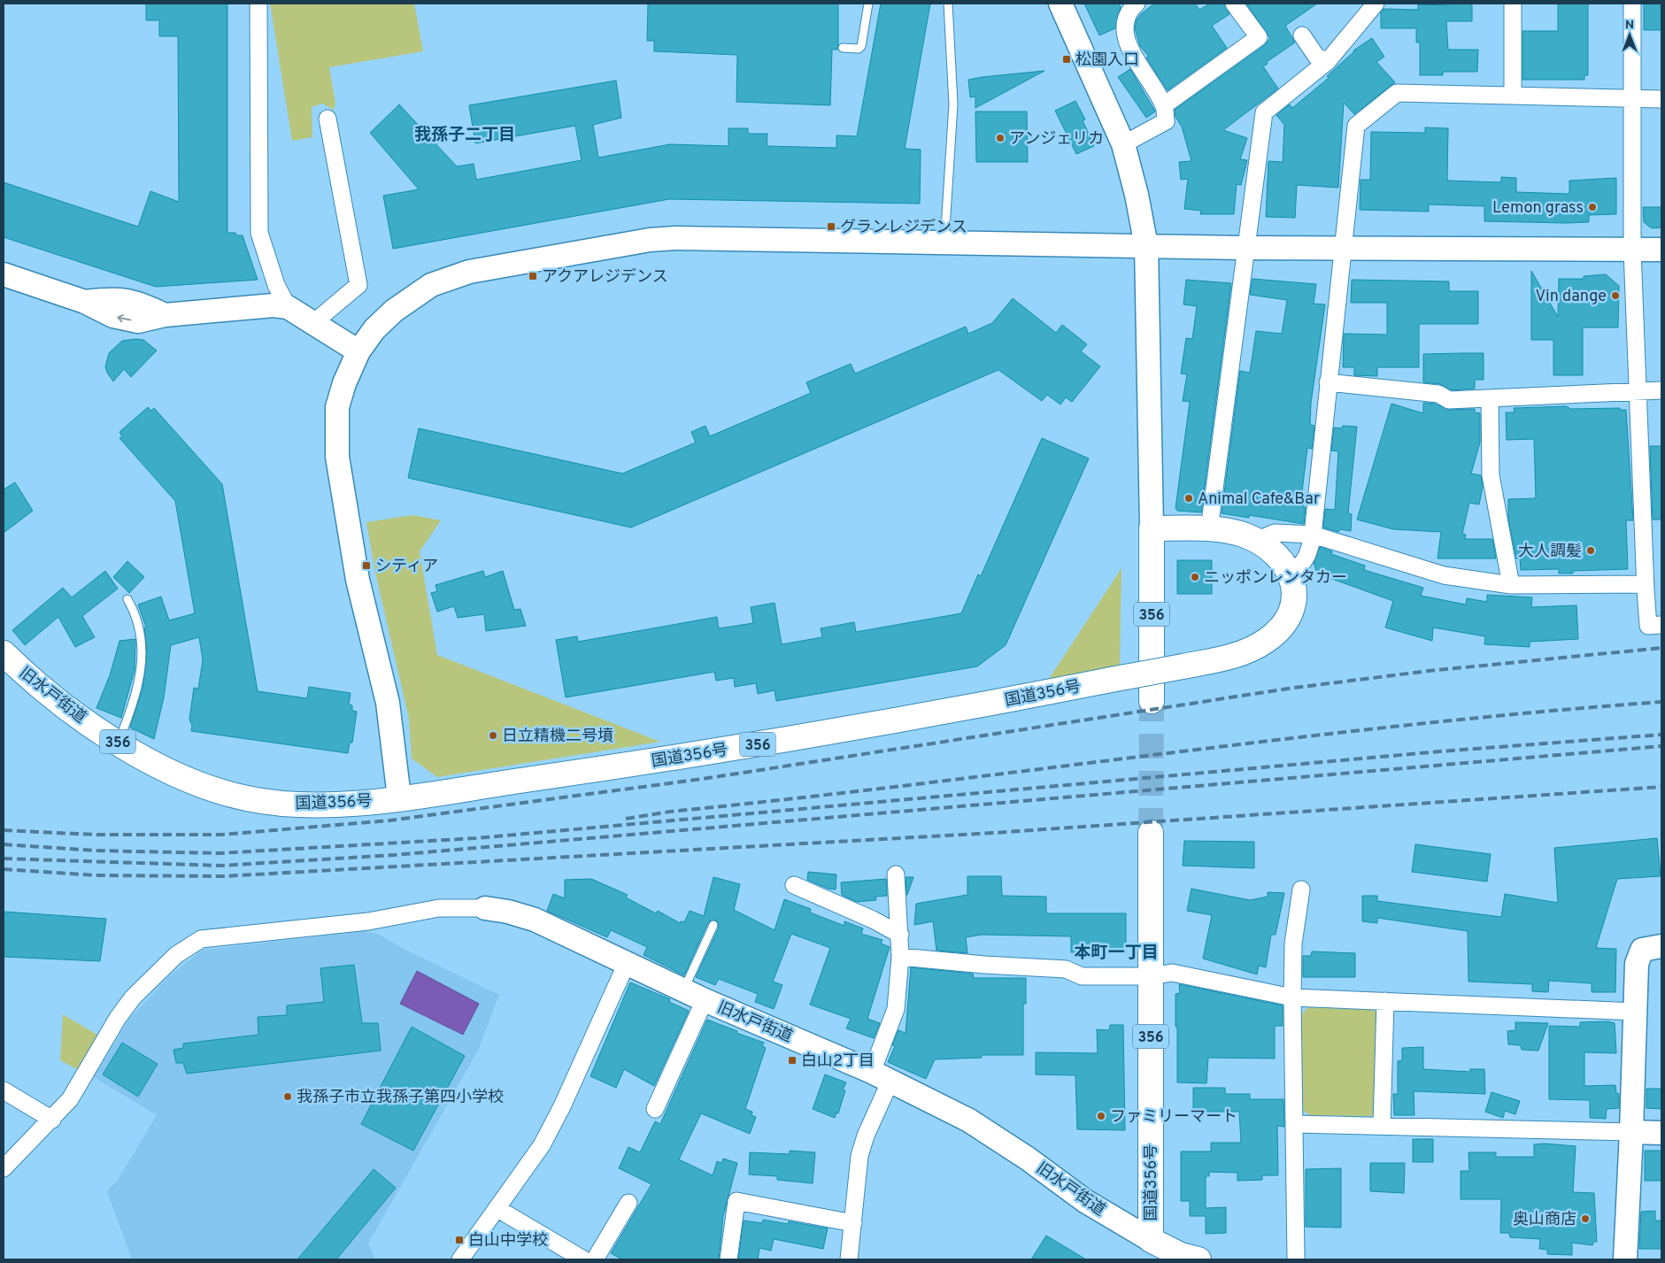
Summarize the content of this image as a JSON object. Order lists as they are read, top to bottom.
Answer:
{
  "streets": {
    "highway": ["356", "国道356号", "旧水戸街道"]
  },
  "crossings": [
    ["356", "国道356号"],
    ["国道356号", "旧水戸街道"]
  ],
  "districts": ["我孫子二丁目", "本町一丁目"],
  "places": {
    "transit": [
      "松園入口",
      "グランレジデンス",
      "アクアレジデンス",
      "シティア",
      "白山2丁目",
      "白山中学校"
    ],
    "other": [
      "アンジェリカ",
      "Lemon grass",
      "Vin dange",
      "Animal Cafe&Bar",
      "大人調髪",
      "ニッポンレンタカー",
      "日立精機二号墳",
      "我孫子市立我孫子第四小学校",
      "ファミリーマート",
      "奥山商店"
    ]
  },
  "north": "top"
}
